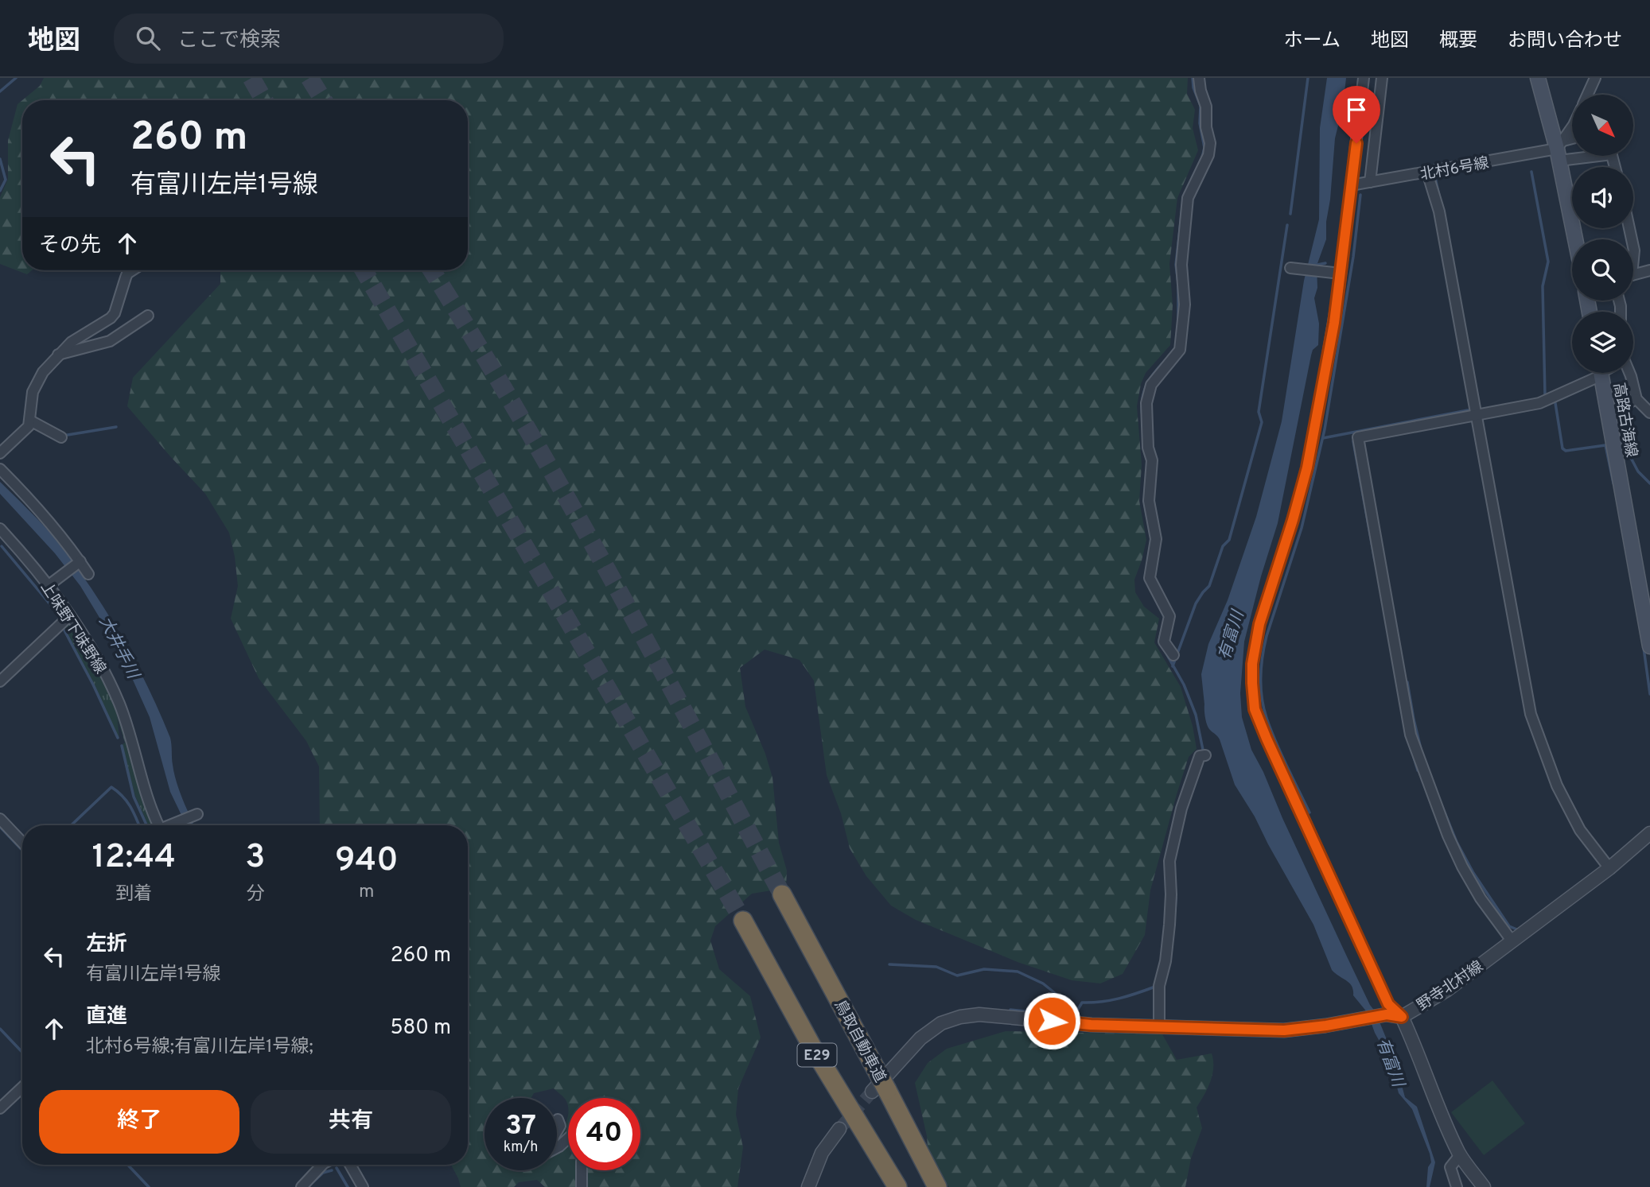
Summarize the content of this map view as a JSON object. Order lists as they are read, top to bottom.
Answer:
{
  "streets": {
    "highway": ["鳥取自動車道", "E29"],
    "main road": ["高路古海線"],
    "street": ["北村6号線", "上味野下味野線", "野寺北村線"]
  },
  "crossings": [
    ["野寺北村線", "鳥取自動車道"]
  ],
  "water": ["有富川", "大井手川"],
  "north": "bottom right",
  "page": {
    "header": "地図",
    "search": "ここで検索",
    "nav": [
      "ホーム",
      "地図",
      "概要",
      "お問い合わせ"
    ],
    "turn": ["260 m", "有富川左岸1号線"],
    "then": "その先",
    "eta": [
      "12:44",
      "到着",
      "3",
      "分",
      "940",
      "m"
    ],
    "list": [
      {
        "name": "左折",
        "note": "有富川左岸1号線",
        "value": "260 m"
      },
      {
        "name": "直進",
        "note": "北村6号線;有富川左岸1号線;",
        "value": "580 m"
      }
    ],
    "buttons": ["終了", "共有"],
    "speed": "37 km/h",
    "limit": "40"
  }
}
